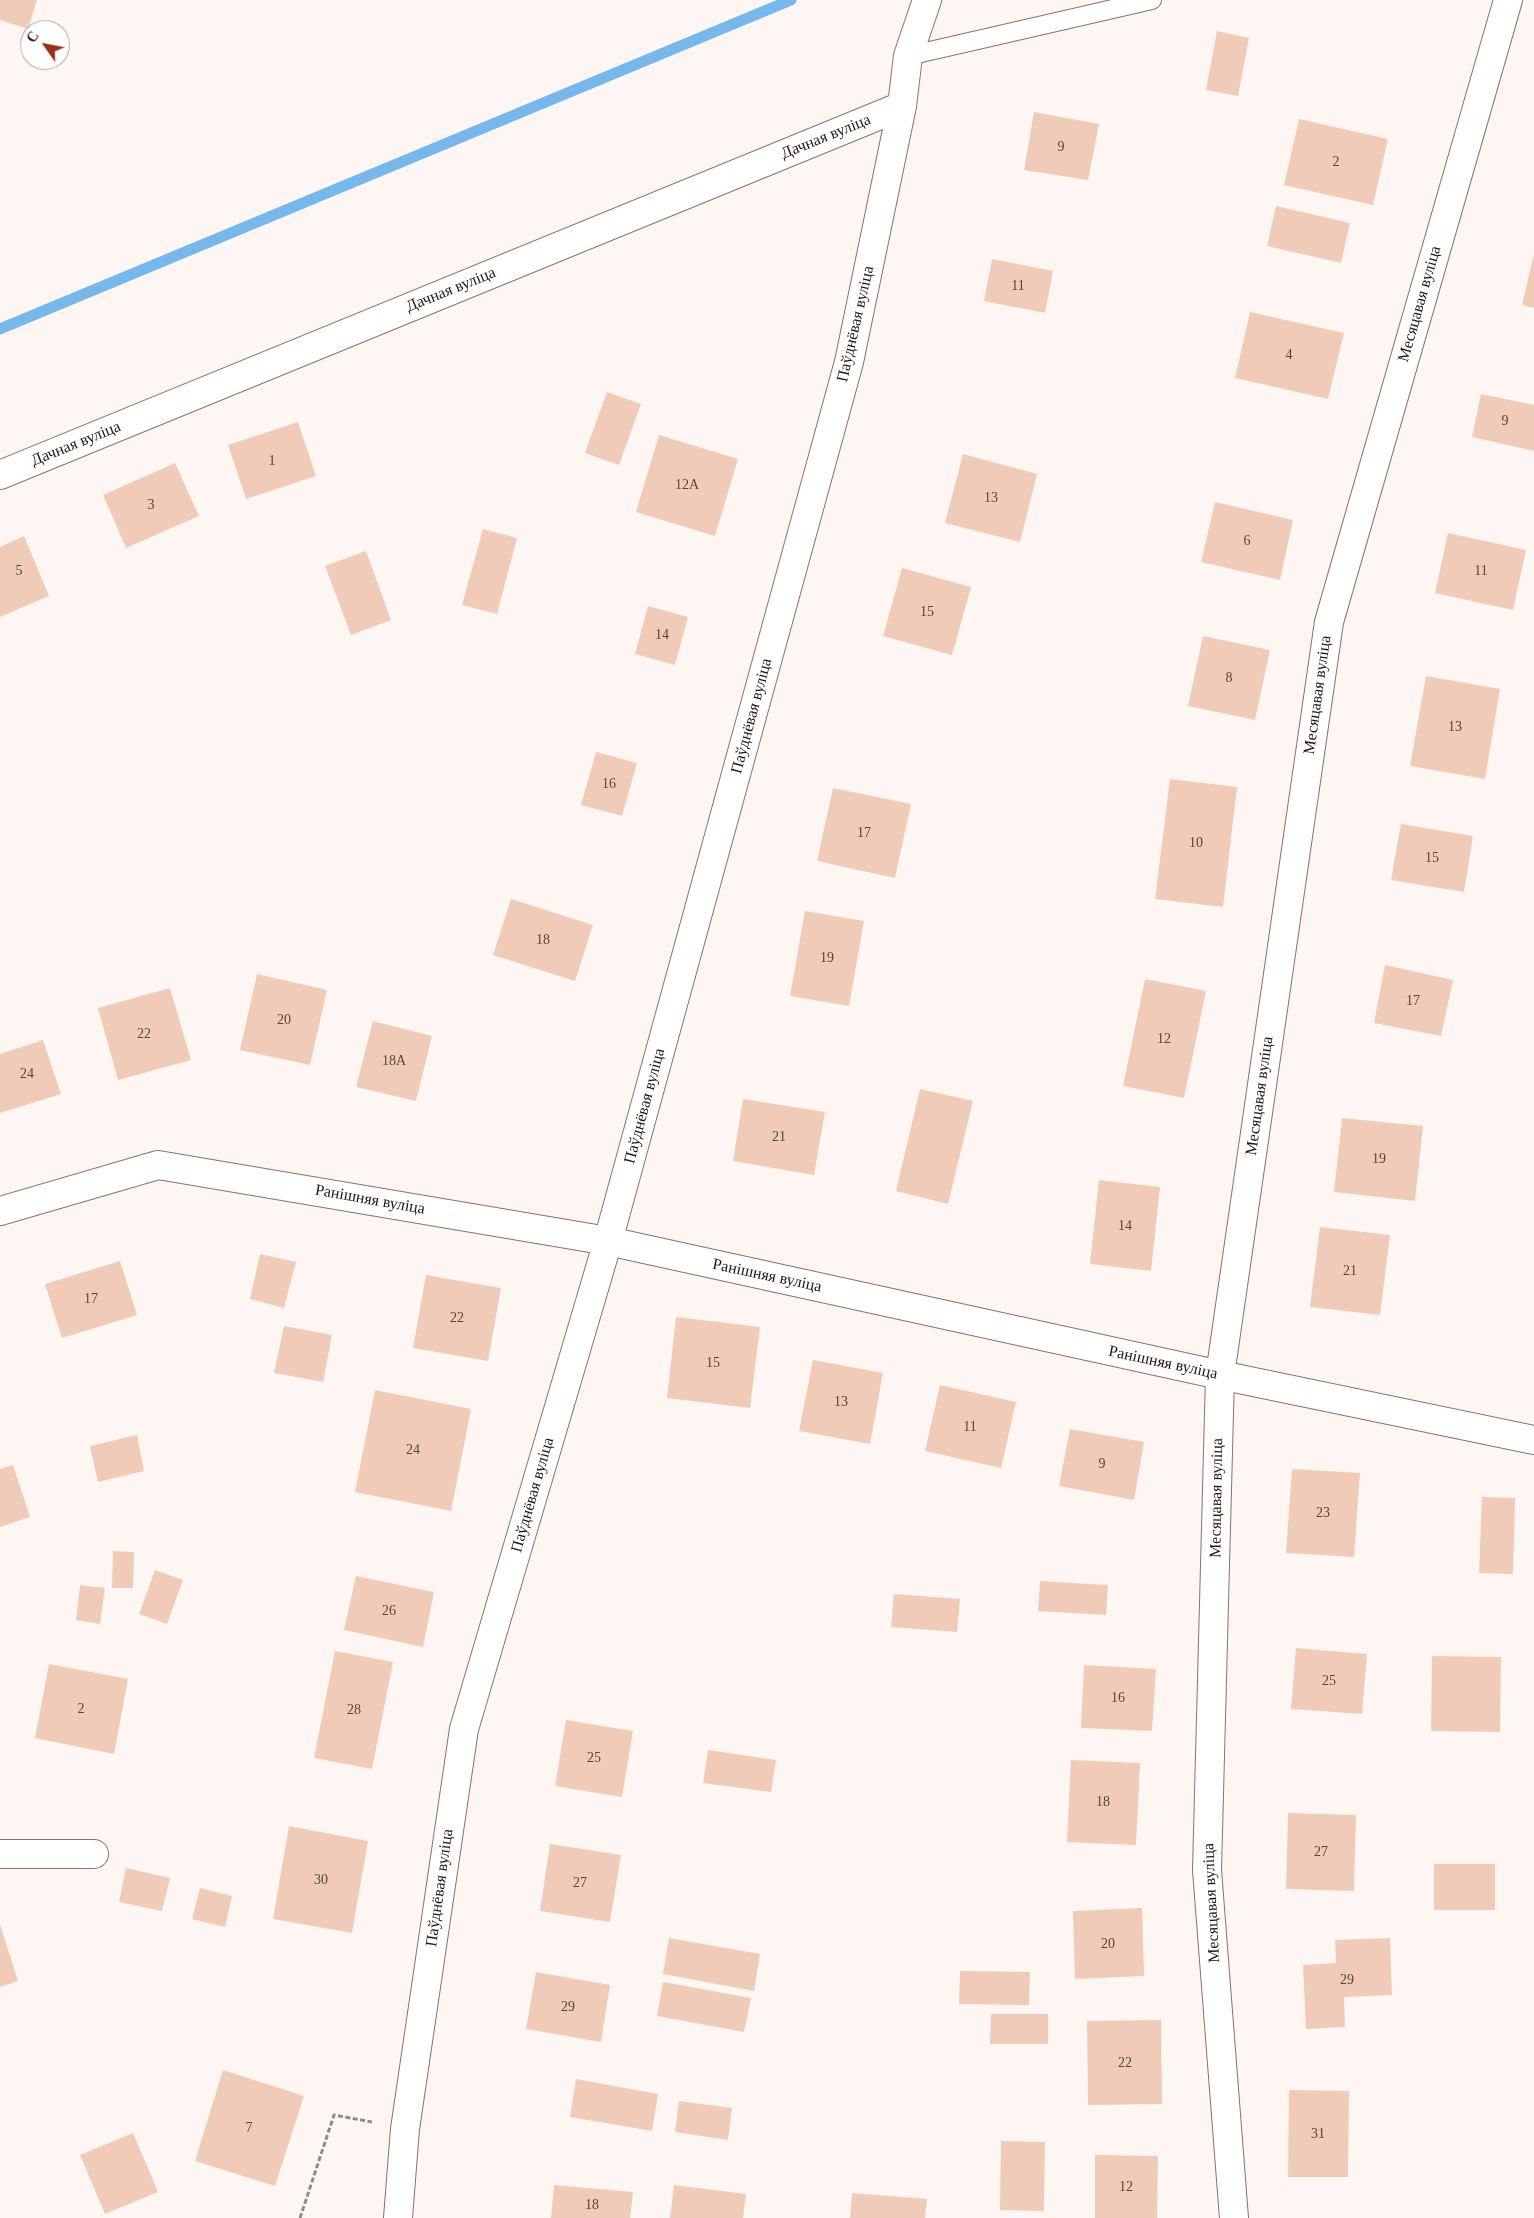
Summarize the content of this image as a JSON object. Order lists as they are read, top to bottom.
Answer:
{
  "streets": {
    "street": [
      "Дачная вуліца",
      "Месяцавая вуліца",
      "Паўднёвая вуліца",
      "Ранішняя вуліца"
    ]
  },
  "crossings": [
    ["Дачная вуліца", "Паўднёвая вуліца"],
    ["Месяцавая вуліца", "Ранішняя вуліца"],
    ["Паўднёвая вуліца", "Ранішняя вуліца"]
  ],
  "house_numbers": [
    "9",
    "2",
    "11",
    "4",
    "9",
    "1",
    "12А",
    "13",
    "3",
    "6",
    "5",
    "11",
    "15",
    "14",
    "8",
    "13",
    "16",
    "17",
    "10",
    "15",
    "18",
    "19",
    "17",
    "20",
    "22",
    "12",
    "18А",
    "24",
    "21",
    "19",
    "14",
    "21",
    "17",
    "22",
    "15",
    "13",
    "11",
    "24",
    "9",
    "23",
    "26",
    "25",
    "16",
    "2",
    "28",
    "25",
    "18",
    "27",
    "30",
    "27",
    "20",
    "29",
    "29",
    "22",
    "7",
    "31",
    "12",
    "18"
  ],
  "north": "top left"
}
